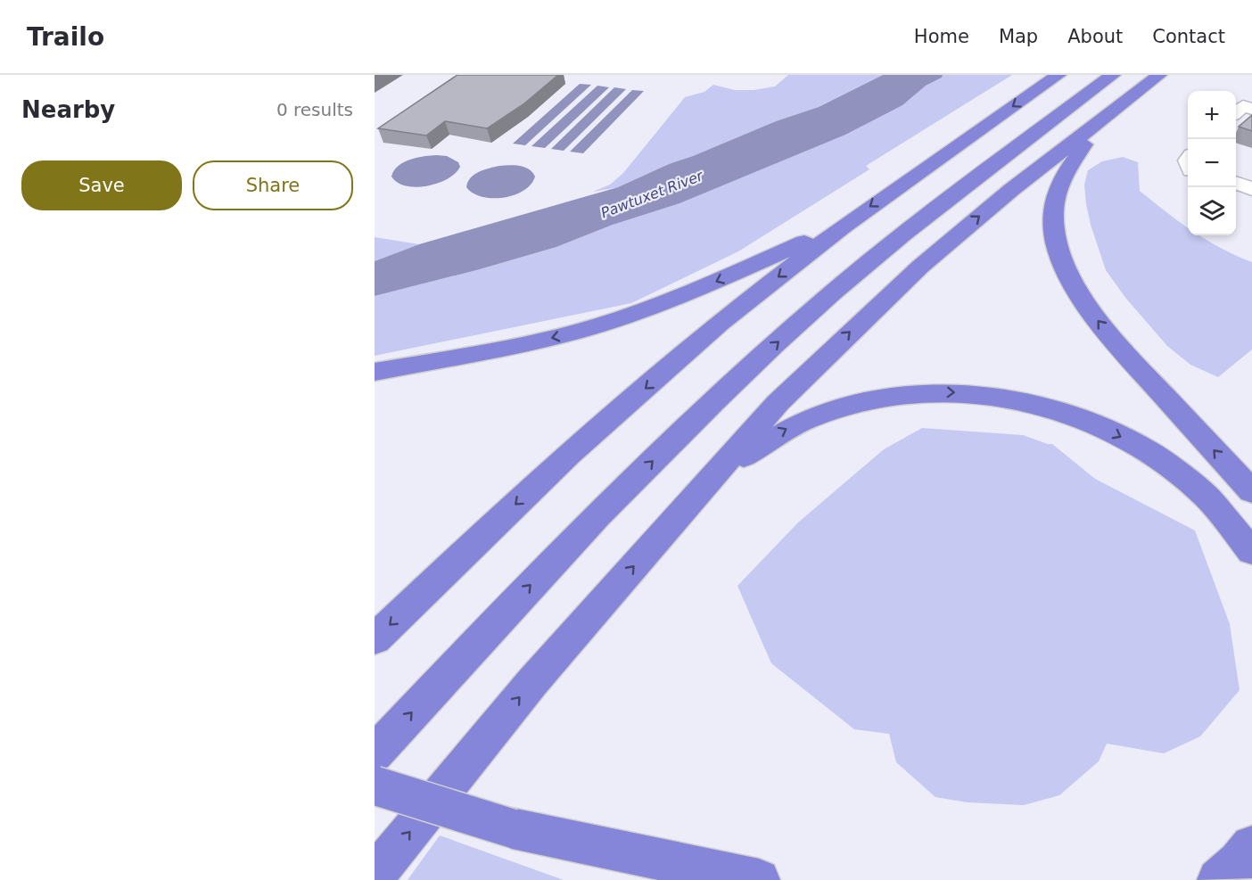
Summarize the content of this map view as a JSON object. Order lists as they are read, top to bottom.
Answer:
{
  "water": ["Pawtuxet River"],
  "page": {
    "header": "Trailo",
    "nav": [
      "Home",
      "Map",
      "About",
      "Contact"
    ],
    "heading": ["Nearby", "0 results"],
    "map_buttons": ["+", "−"],
    "buttons": ["Save", "Share"]
  }
}
